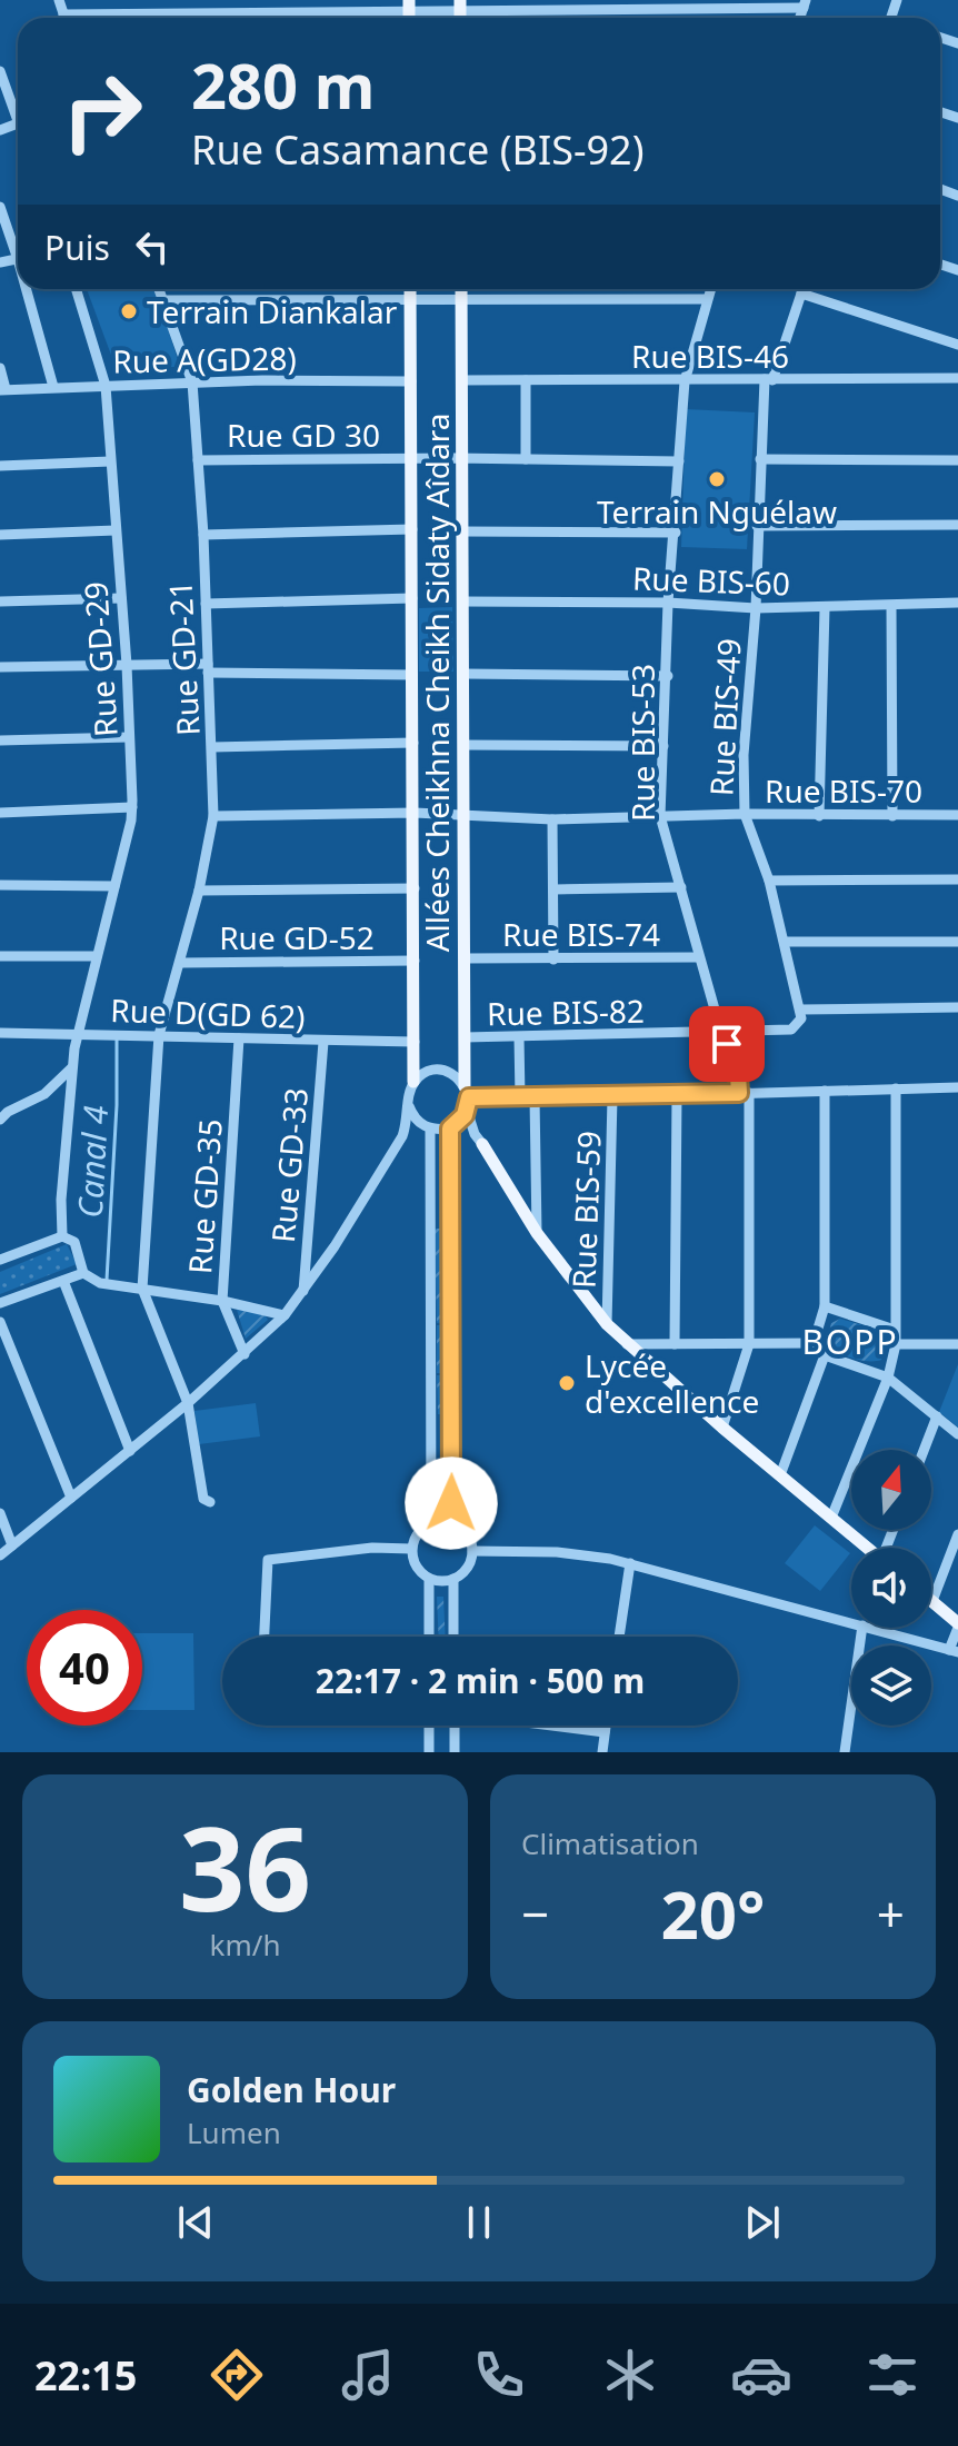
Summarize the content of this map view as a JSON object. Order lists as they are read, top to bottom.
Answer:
{
  "streets": {
    "main road": ["Allées Cheikhna Cheikh Sidaty Aîdara"],
    "street": [
      "Rue BIS-46",
      "Rue A(GD28)",
      "Rue GD 30",
      "Rue BIS-60",
      "Rue GD-21",
      "Rue GD-29",
      "Rue BIS-49",
      "Rue BIS-53",
      "Rue BIS-70",
      "Rue BIS-74",
      "Rue GD-52",
      "Rue BIS-82",
      "Rue D(GD 62)",
      "Rue GD-33",
      "Rue GD-35",
      "Rue BIS-59"
    ]
  },
  "crossings": [
    ["Rue BIS-46", "Allées Cheikhna Cheikh Sidaty Aîdara"],
    ["Rue BIS-46", "Rue BIS-49"],
    ["Rue BIS-46", "Rue BIS-53"],
    ["Rue A(GD28)", "Rue GD-21"],
    ["Rue A(GD28)", "Rue GD-29"],
    ["Rue A(GD28)", "Allées Cheikhna Cheikh Sidaty Aîdara"],
    ["Rue GD 30", "Rue GD-21"],
    ["Rue GD 30", "Allées Cheikhna Cheikh Sidaty Aîdara"],
    ["Rue GD 30", "Rue BIS-53"],
    ["Rue BIS-60", "Allées Cheikhna Cheikh Sidaty Aîdara"],
    ["Rue BIS-60", "Rue BIS-49"],
    ["Rue BIS-60", "Rue BIS-53"],
    ["Rue GD-21", "Rue BIS-70"],
    ["Rue GD-21", "Rue GD-52"],
    ["Rue GD-21", "Rue D(GD 62)"],
    ["Rue GD-29", "Rue D(GD 62)"],
    ["Allées Cheikhna Cheikh Sidaty Aîdara", "Rue BIS-70"],
    ["Allées Cheikhna Cheikh Sidaty Aîdara", "Rue BIS-74"],
    ["Allées Cheikhna Cheikh Sidaty Aîdara", "Rue GD-52"],
    ["Allées Cheikhna Cheikh Sidaty Aîdara", "Rue BIS-82"],
    ["Allées Cheikhna Cheikh Sidaty Aîdara", "Rue D(GD 62)"],
    ["Rue BIS-49", "Rue BIS-70"],
    ["Rue BIS-53", "Rue BIS-70"],
    ["Rue BIS-53", "Rue BIS-74"],
    ["Rue BIS-53", "Rue BIS-82"],
    ["Rue D(GD 62)", "Rue GD-33"],
    ["Rue D(GD 62)", "Rue GD-35"]
  ],
  "districts": ["BOPP"],
  "water": ["Canal 4"],
  "places": ["Terrain Diankalar", "Terrain Nguélaw", "Lycée d'excellence"],
  "north": "top",
  "page": {
    "turn": ["280 m", "Rue Casamance (BIS-92)"],
    "then": "Puis",
    "limit": "40",
    "trip": "22:17 · 2 min · 500 m",
    "tile": [
      ["36", "km/h"],
      "Climatisation"
    ],
    "heat": ["−", "20°", "+"],
    "song": ["Golden Hour", "Lumen"],
    "tabs": "22:15"
  }
}
